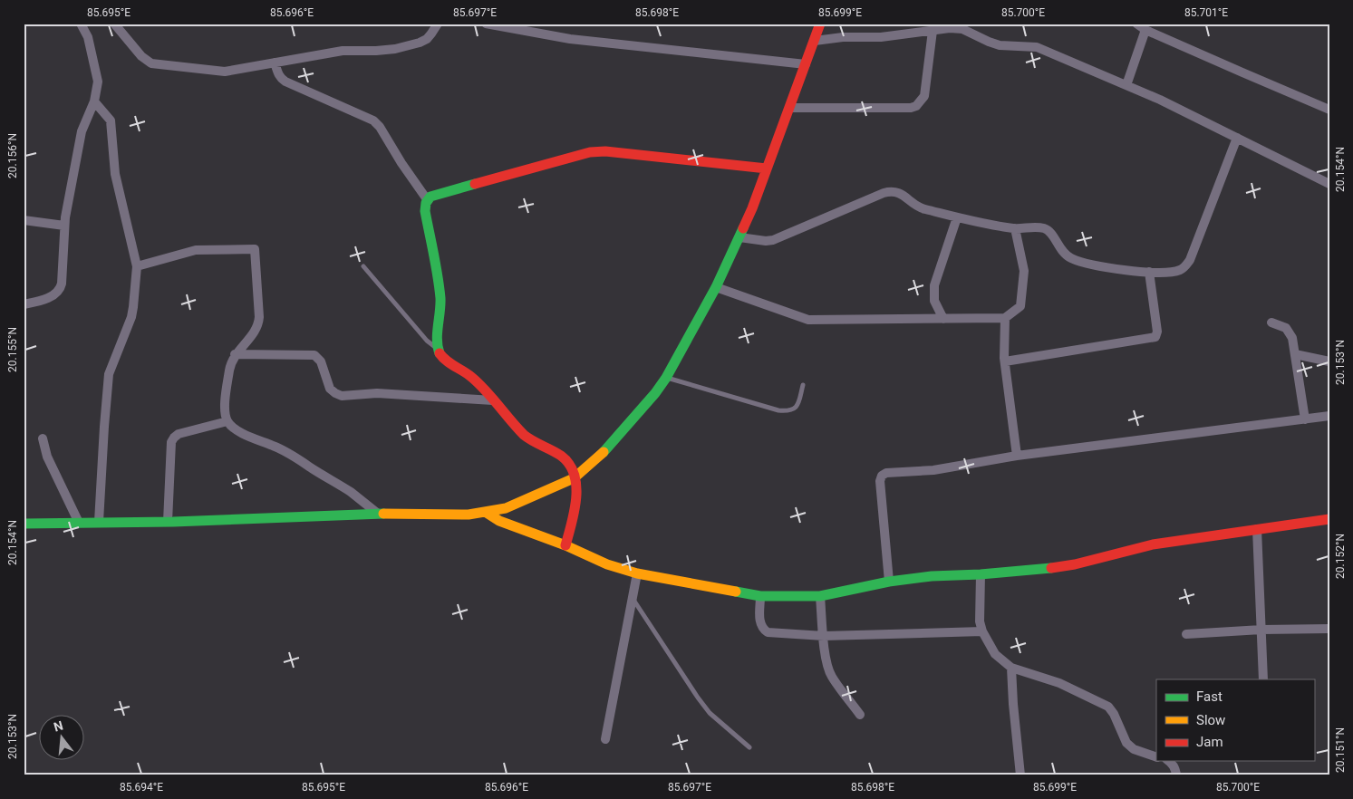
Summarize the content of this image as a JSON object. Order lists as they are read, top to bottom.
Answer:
{
  "legend": ["Fast", "Slow", "Jam"],
  "north": "top",
  "coordinates": [
    "85.695°E",
    "85.696°E",
    "85.697°E",
    "85.698°E",
    "85.699°E",
    "85.700°E",
    "85.701°E",
    "20.156°N",
    "20.154°N",
    "20.155°N",
    "20.153°N",
    "20.152°N",
    "20.151°N",
    "85.694°E"
  ]
}
